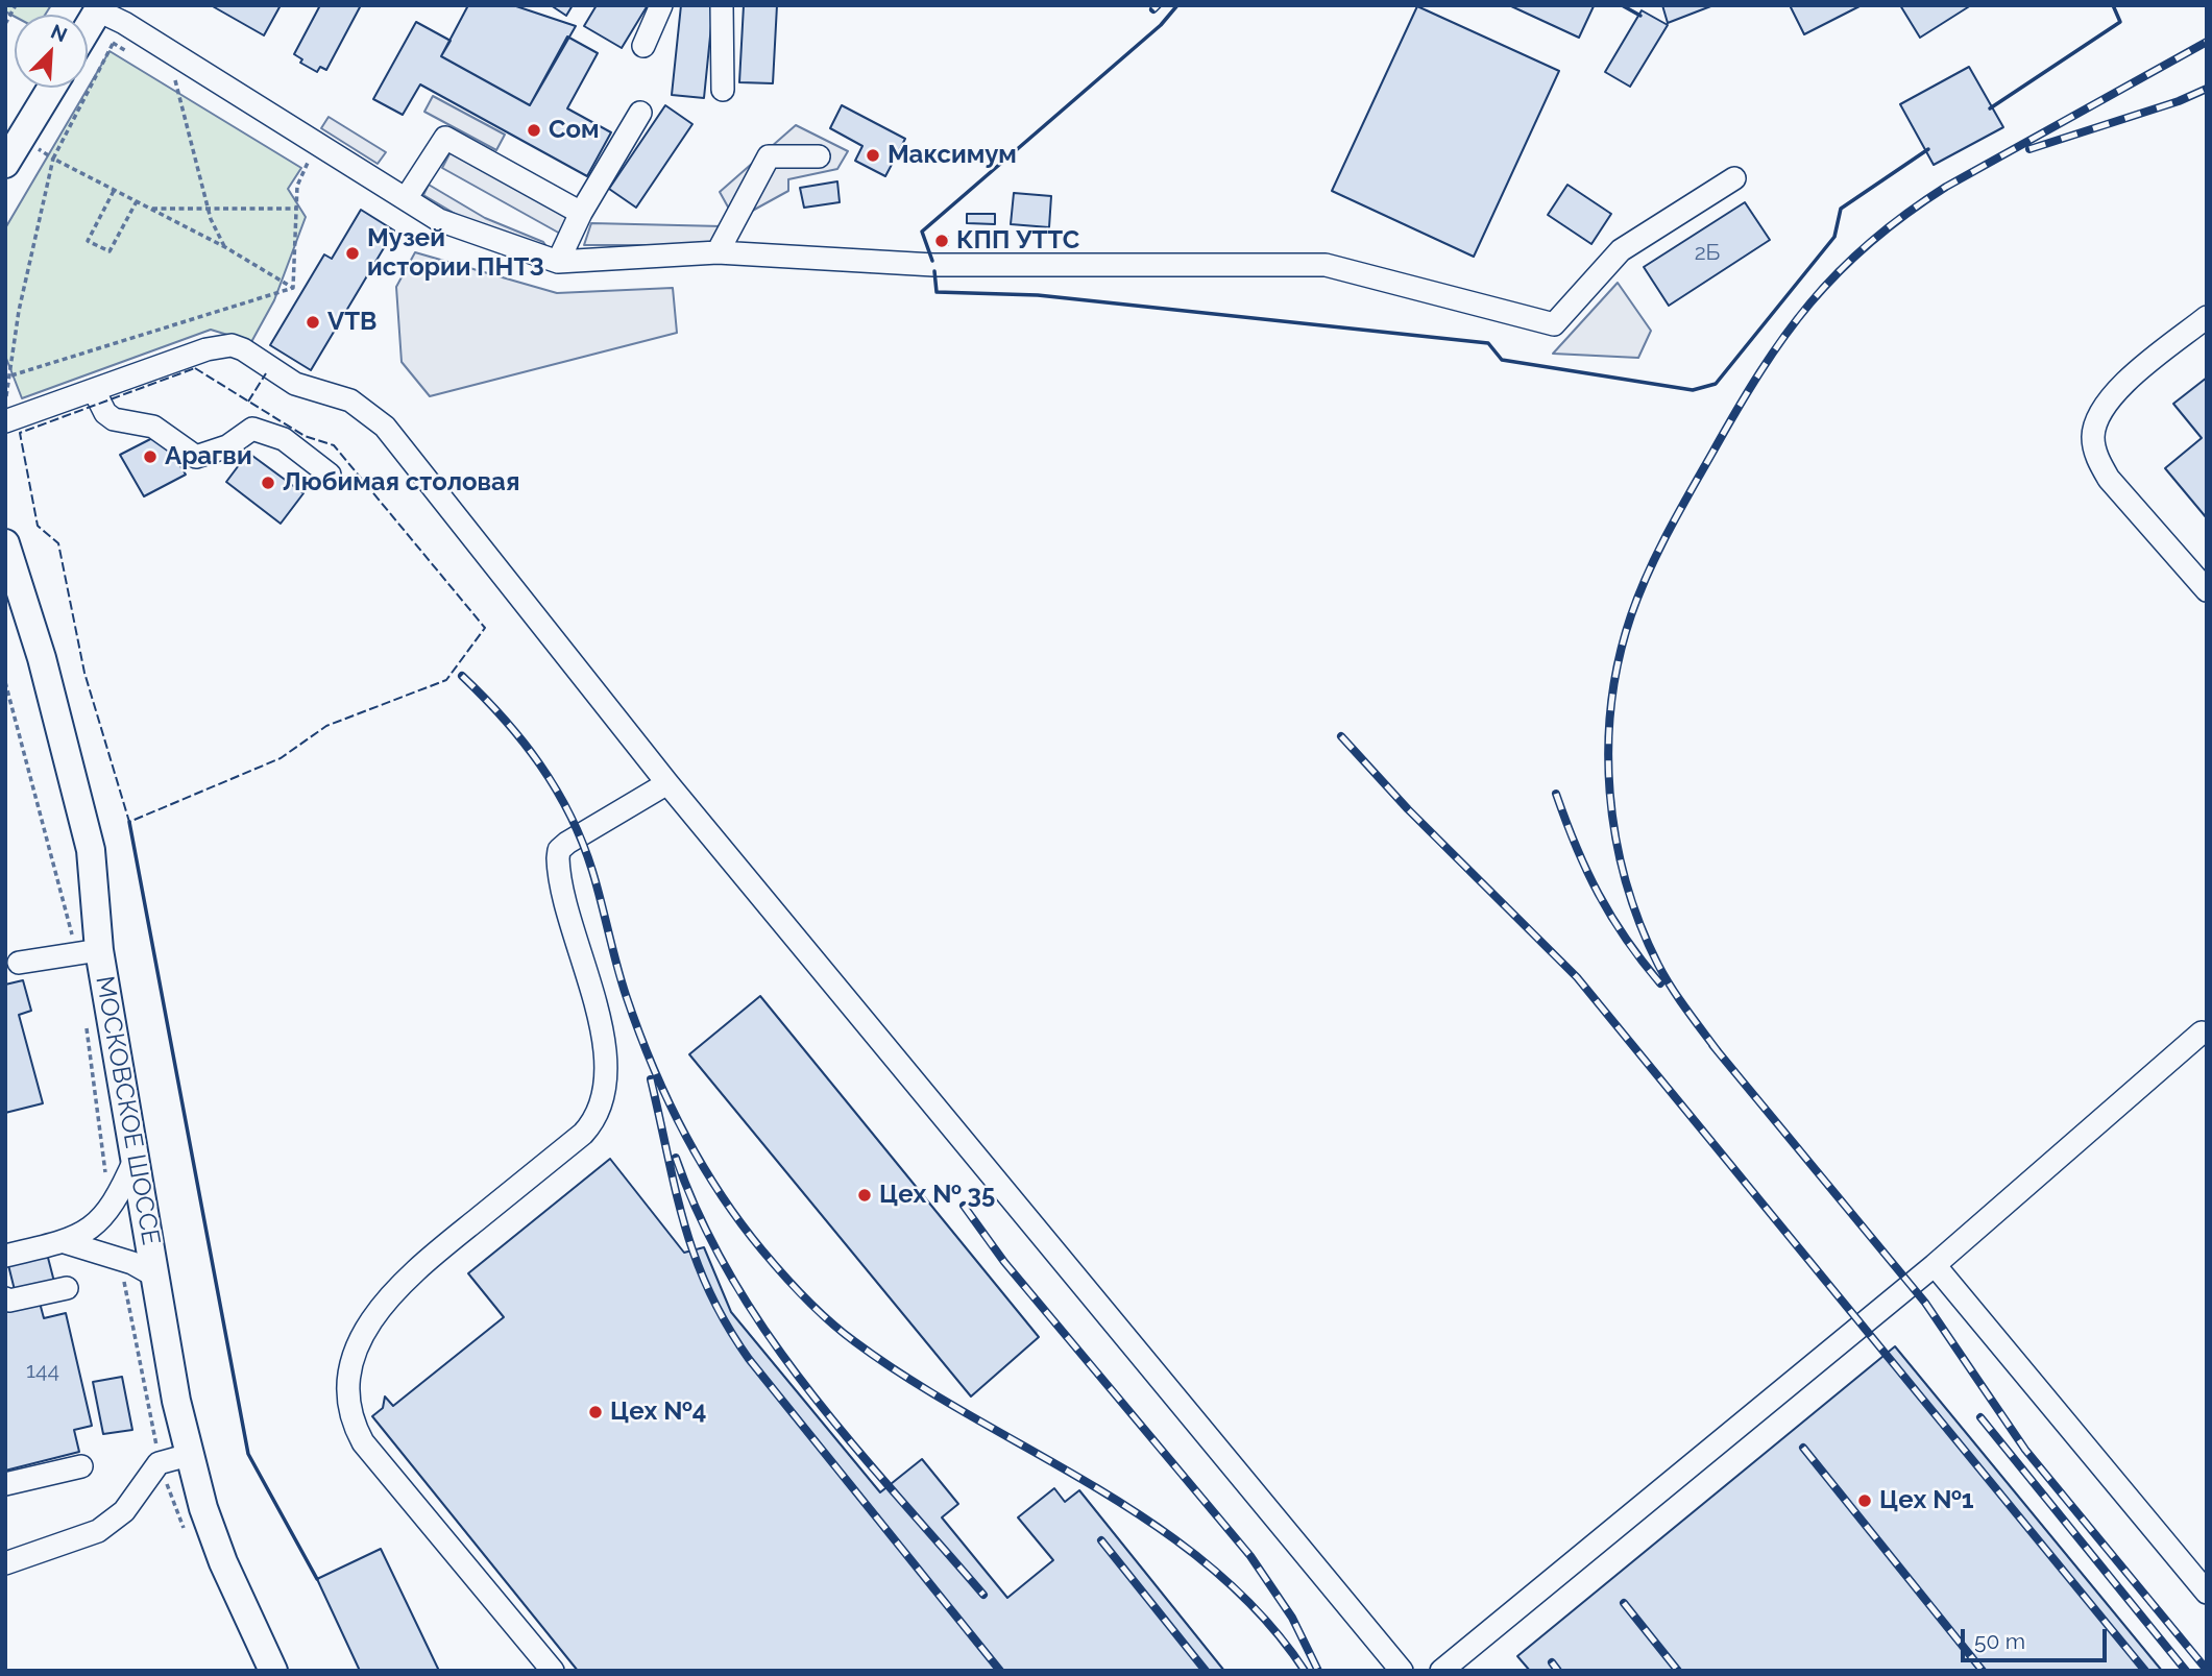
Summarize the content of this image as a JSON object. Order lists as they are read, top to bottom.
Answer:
{
  "streets": {
    "main road": ["МОСКОВСКОЕ ШОССЕ"]
  },
  "places": [
    "Сом",
    "Максимум",
    "КПП УТТС",
    "Музей истории ПНТЗ",
    "VTB",
    "Арагви",
    "Любимая столовая",
    "Цех № 35",
    "Цех №4",
    "Цех №1"
  ],
  "house_numbers": ["2Б", "144"],
  "scale_bar": "50 m",
  "north": "top right"
}
